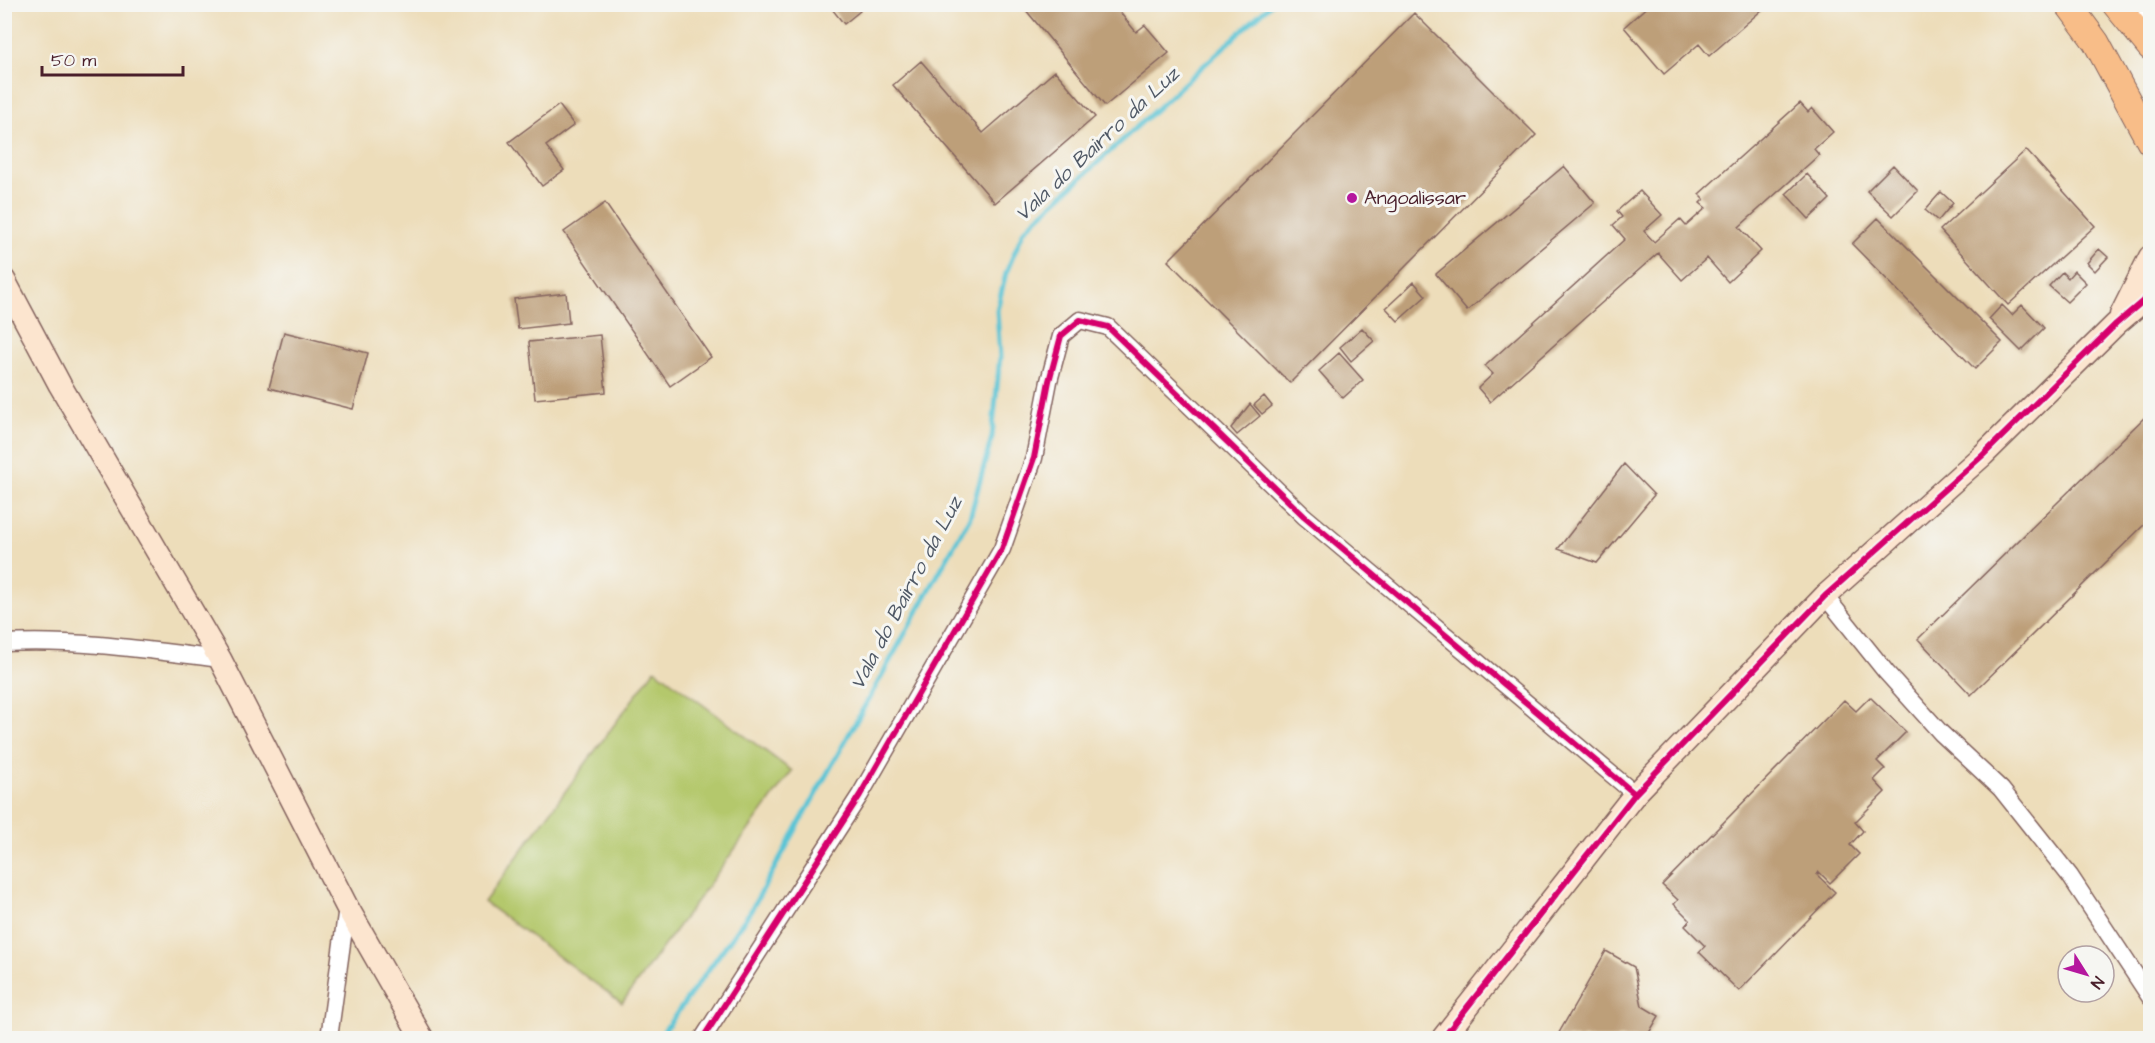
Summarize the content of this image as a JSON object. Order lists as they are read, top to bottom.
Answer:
{
  "water": ["Vala do Bairro da Luz"],
  "places": ["Angoalissar"],
  "scale_bar": "50 m",
  "north": "bottom right"
}
